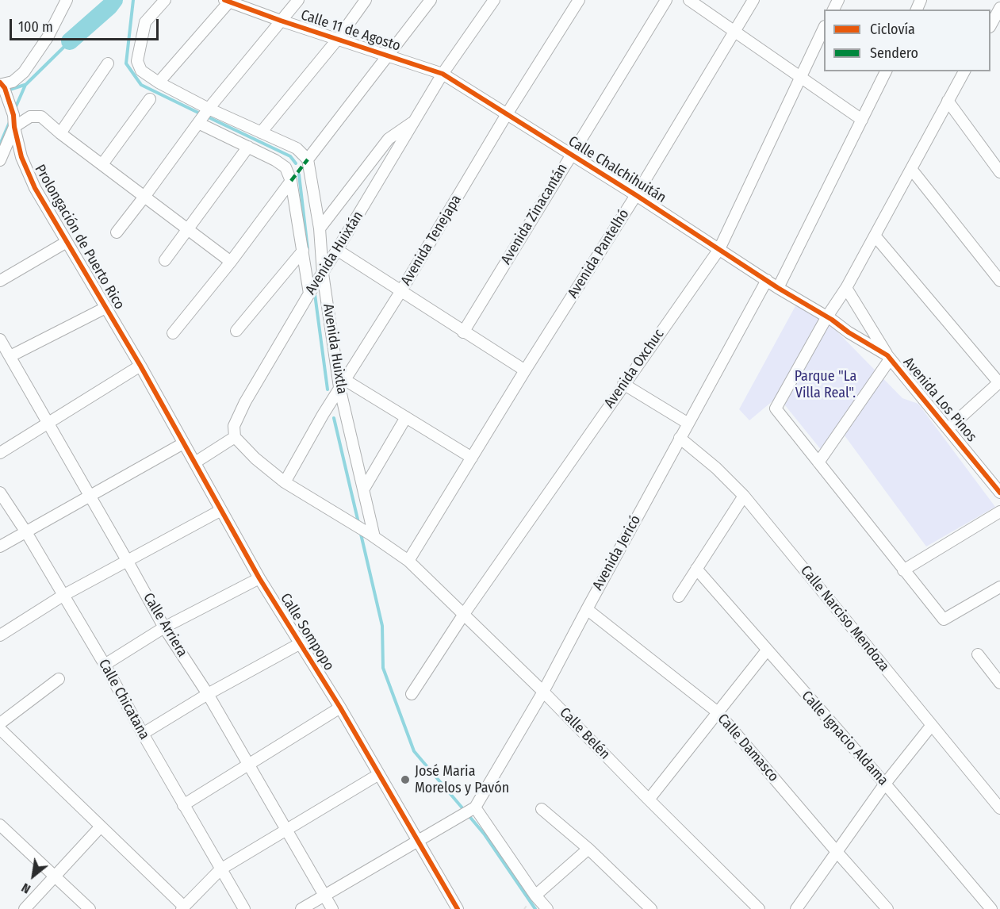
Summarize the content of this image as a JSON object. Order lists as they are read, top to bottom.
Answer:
{
  "streets": {
    "street": [
      "Calle 11 de Agosto",
      "Calle Chalchihuitán",
      "Avenida Zinacantán",
      "Prolongación de Puerto Rico",
      "Avenida Tenejapa",
      "Avenida Huixtán",
      "Avenida Pantelhó",
      "Avenida Huixtla",
      "Avenida Oxchuc",
      "Avenida Los Pinos",
      "Avenida Jericó",
      "Calle Narciso Mendoza",
      "Calle Arriera",
      "Calle Sompopo",
      "Calle Chicatana",
      "Calle Belén",
      "Calle Ignacio Aldama",
      "Calle Damasco"
    ]
  },
  "crossings": [
    ["Calle 11 de Agosto", "Calle Chalchihuitán"],
    ["Calle 11 de Agosto", "Avenida Huixtán"],
    ["Calle Chalchihuitán", "Avenida Zinacantán"],
    ["Calle Chalchihuitán", "Avenida Tenejapa"],
    ["Calle Chalchihuitán", "Avenida Huixtán"],
    ["Calle Chalchihuitán", "Avenida Pantelhó"],
    ["Calle Chalchihuitán", "Avenida Oxchuc"],
    ["Calle Chalchihuitán", "Avenida Los Pinos"],
    ["Calle Chalchihuitán", "Avenida Jericó"],
    ["Prolongación de Puerto Rico", "Calle Sompopo"],
    ["Avenida Tenejapa", "Avenida Huixtla"],
    ["Avenida Tenejapa", "Calle Belén"],
    ["Avenida Huixtán", "Avenida Huixtla"],
    ["Avenida Huixtán", "Calle Belén"],
    ["Avenida Huixtla", "Calle Belén"],
    ["Avenida Oxchuc", "Calle Belén"],
    ["Avenida Jericó", "Calle Narciso Mendoza"],
    ["Avenida Jericó", "Calle Arriera"],
    ["Avenida Jericó", "Calle Sompopo"],
    ["Avenida Jericó", "Calle Belén"],
    ["Avenida Jericó", "Calle Damasco"]
  ],
  "parks": ["Parque \"La Villa Real\"."],
  "places": ["José Maria Morelos y Pavón"],
  "legend": ["Ciclovía", "Sendero"],
  "scale_bar": "100 m",
  "north": "bottom left"
}
